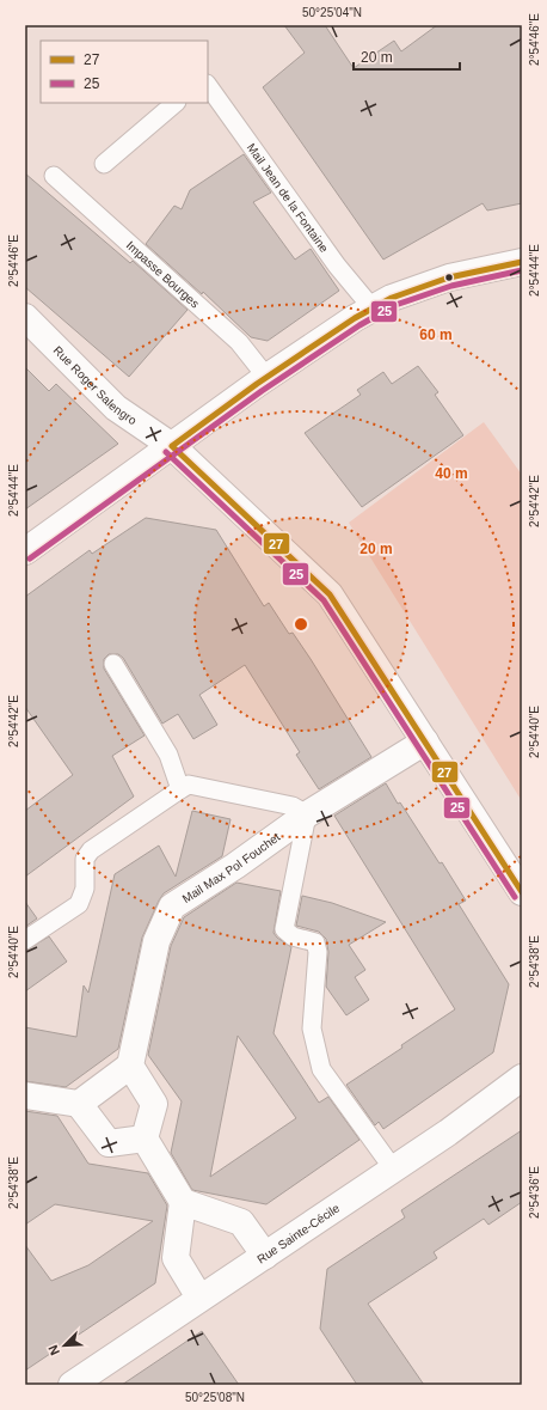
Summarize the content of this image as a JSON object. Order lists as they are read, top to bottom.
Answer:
{
  "streets": {
    "street": ["Rue Roger Salengro", "Mail Max Pol Fouchet", "Rue Sainte-Cécile"],
    "lane": ["Mail Jean de la Fontaine", "Impasse Bourges"]
  },
  "crossings": [
    ["Rue Roger Salengro", "Mail Max Pol Fouchet"]
  ],
  "lines": ["transit line 27", "transit line 25"],
  "legend": ["27", "25"],
  "scale_bar": "20 m",
  "north": "bottom left",
  "coordinates": [
    "50°25'04\"N",
    "2°54'46\"E",
    "2°54'44\"E",
    "2°54'42\"E",
    "2°54'40\"E",
    "2°54'38\"E",
    "2°54'36\"E",
    "50°25'08\"N"
  ],
  "rings": ["60 m", "40 m", "20 m"]
}
